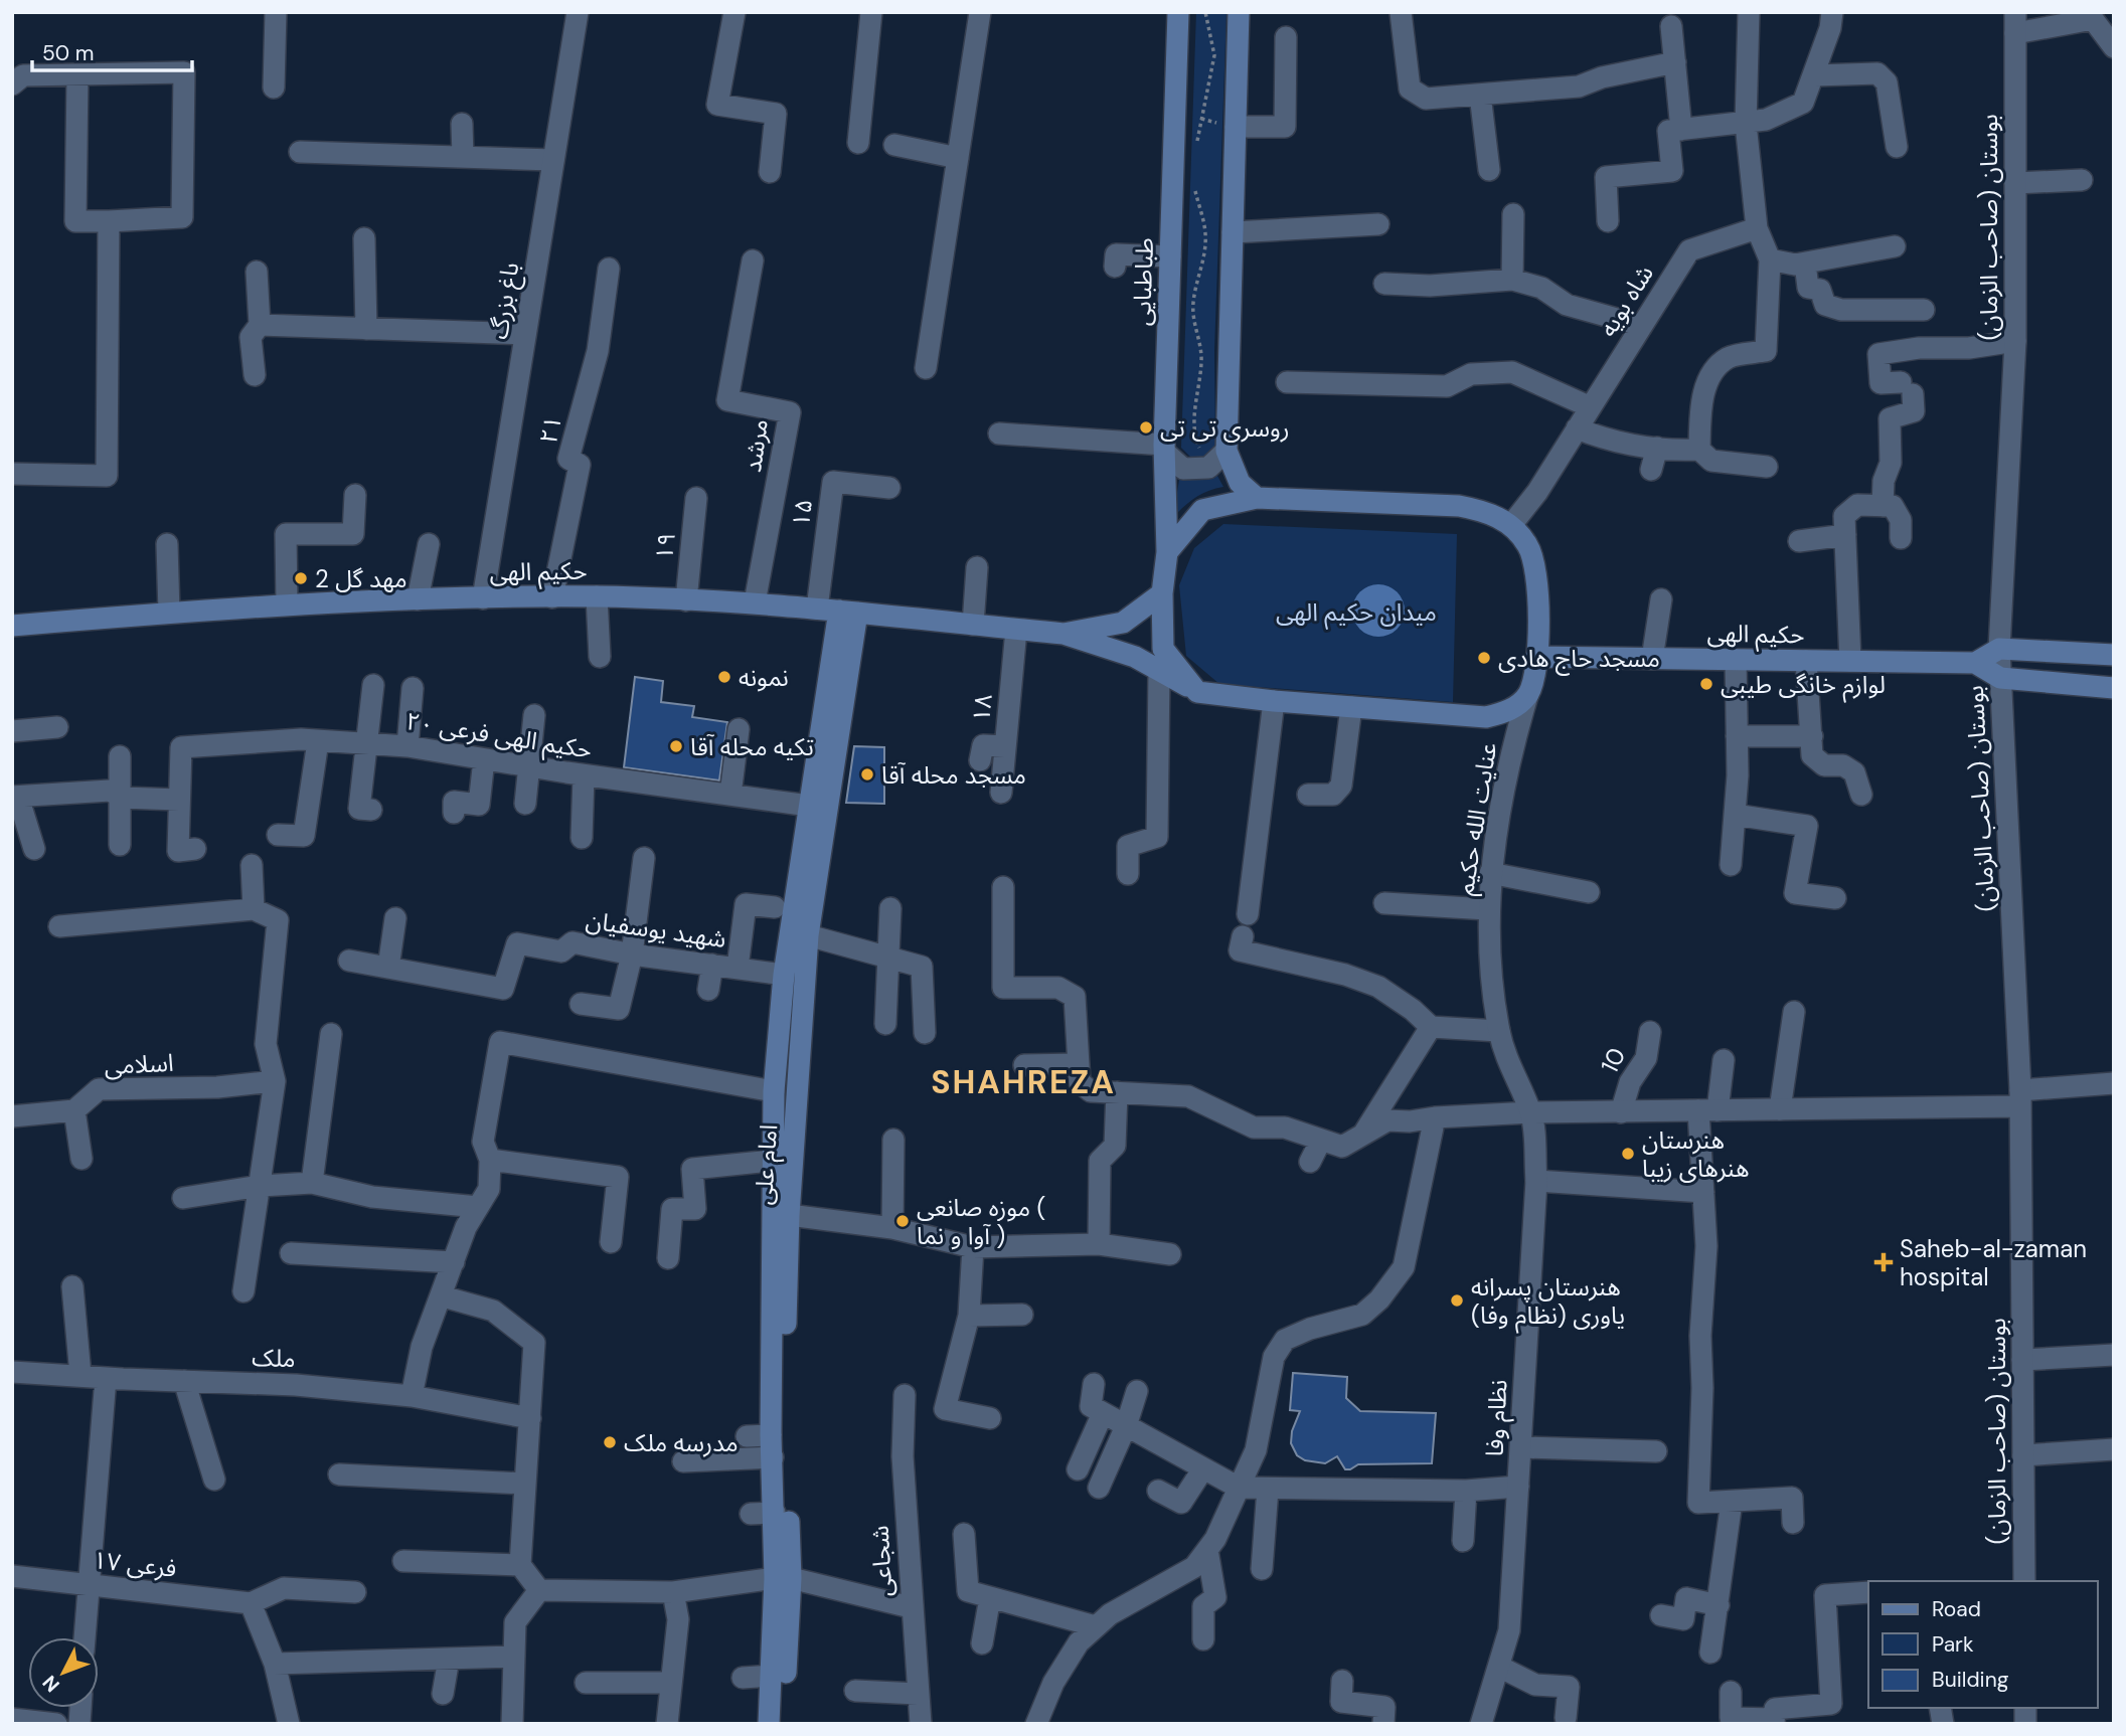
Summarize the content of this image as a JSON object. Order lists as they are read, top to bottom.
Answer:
{
  "streets": {
    "main road": ["طباطبایی", "حکیم الهی", "امام علی"],
    "street": [
      "بوستان (صاحب الزمان)",
      "باغ بزرگ",
      "شاه بویه",
      "۲۱",
      "مرشد",
      "۱۵",
      "۱۹",
      "۱۸",
      "حکیم الهی فرعی ۲۰",
      "عنایت الله حکیم",
      "شهید یوسفیان",
      "10",
      "اسلامی",
      "ملک",
      "نظام وفا",
      "شجاعی",
      "فرعی ۱۷"
    ]
  },
  "crossings": [
    ["باغ بزرگ", "حکیم الهی"],
    ["۲۱", "حکیم الهی"],
    ["مرشد", "حکیم الهی"],
    ["۱۵", "حکیم الهی"],
    ["۱۹", "حکیم الهی"],
    ["حکیم الهی", "۱۸"],
    ["حکیم الهی", "امام علی"],
    ["عنایت الله حکیم", "نظام وفا"]
  ],
  "districts": ["SHAHREZA"],
  "parks": ["میدان حکیم الهی"],
  "places": {
    "other": [
      "روسری تی تی",
      "مهد گل 2",
      "مسجد حاج هادی",
      "نمونه",
      "لوازم خانگی طیبی",
      "تکیه محله آقا",
      "مسجد محله آقا",
      "هنرستان هنرهای زیبا",
      "موزه صانعی ( آوا و نما )",
      "هنرستان پسرانه یاوری (نظام وفا)",
      "مدرسه ملک"
    ],
    "health": ["Saheb-al-zaman hospital"]
  },
  "legend": ["Road", "Park", "Building"],
  "scale_bar": "50 m",
  "north": "bottom left"
}
